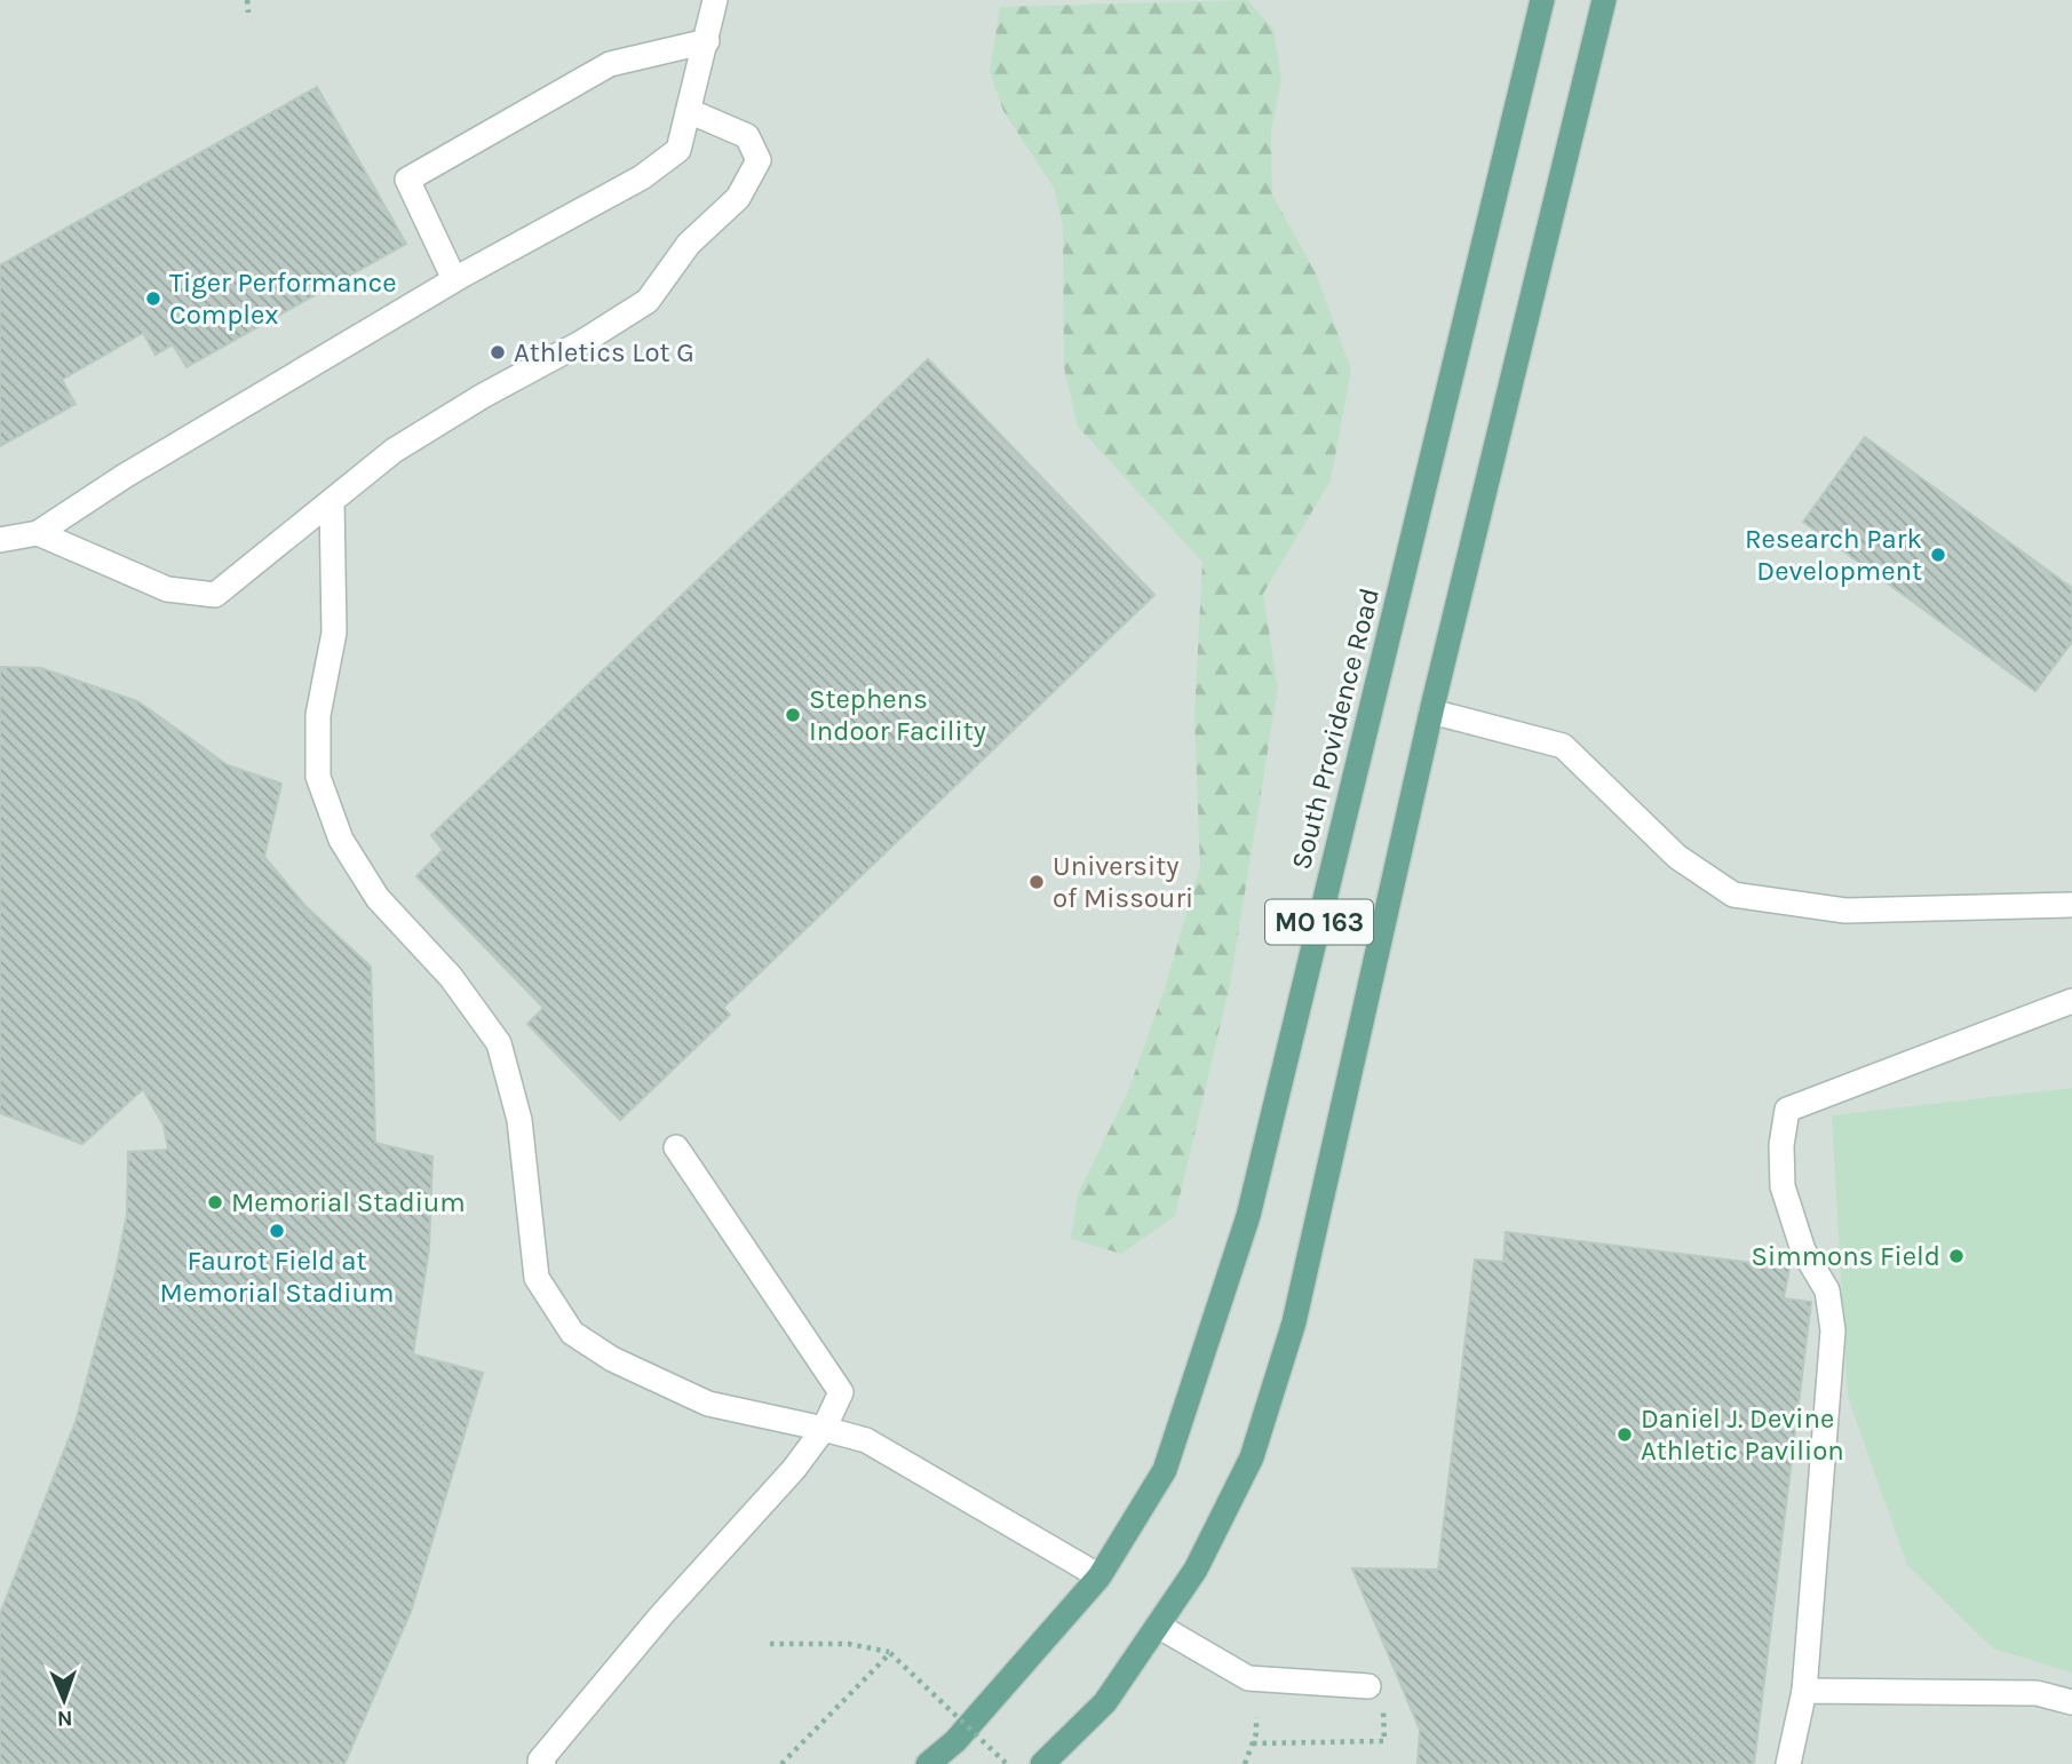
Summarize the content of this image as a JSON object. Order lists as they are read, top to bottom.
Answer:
{
  "streets": {
    "main road": ["South Providence Road", "MO 163"]
  },
  "places": [
    "Tiger Performance Complex",
    "Athletics Lot G",
    "Research Park Development",
    "Stephens Indoor Facility",
    "University of Missouri",
    "Memorial Stadium",
    "Faurot Field at Memorial Stadium",
    "Simmons Field",
    "Daniel J. Devine Athletic Pavilion"
  ],
  "north": "bottom"
}
